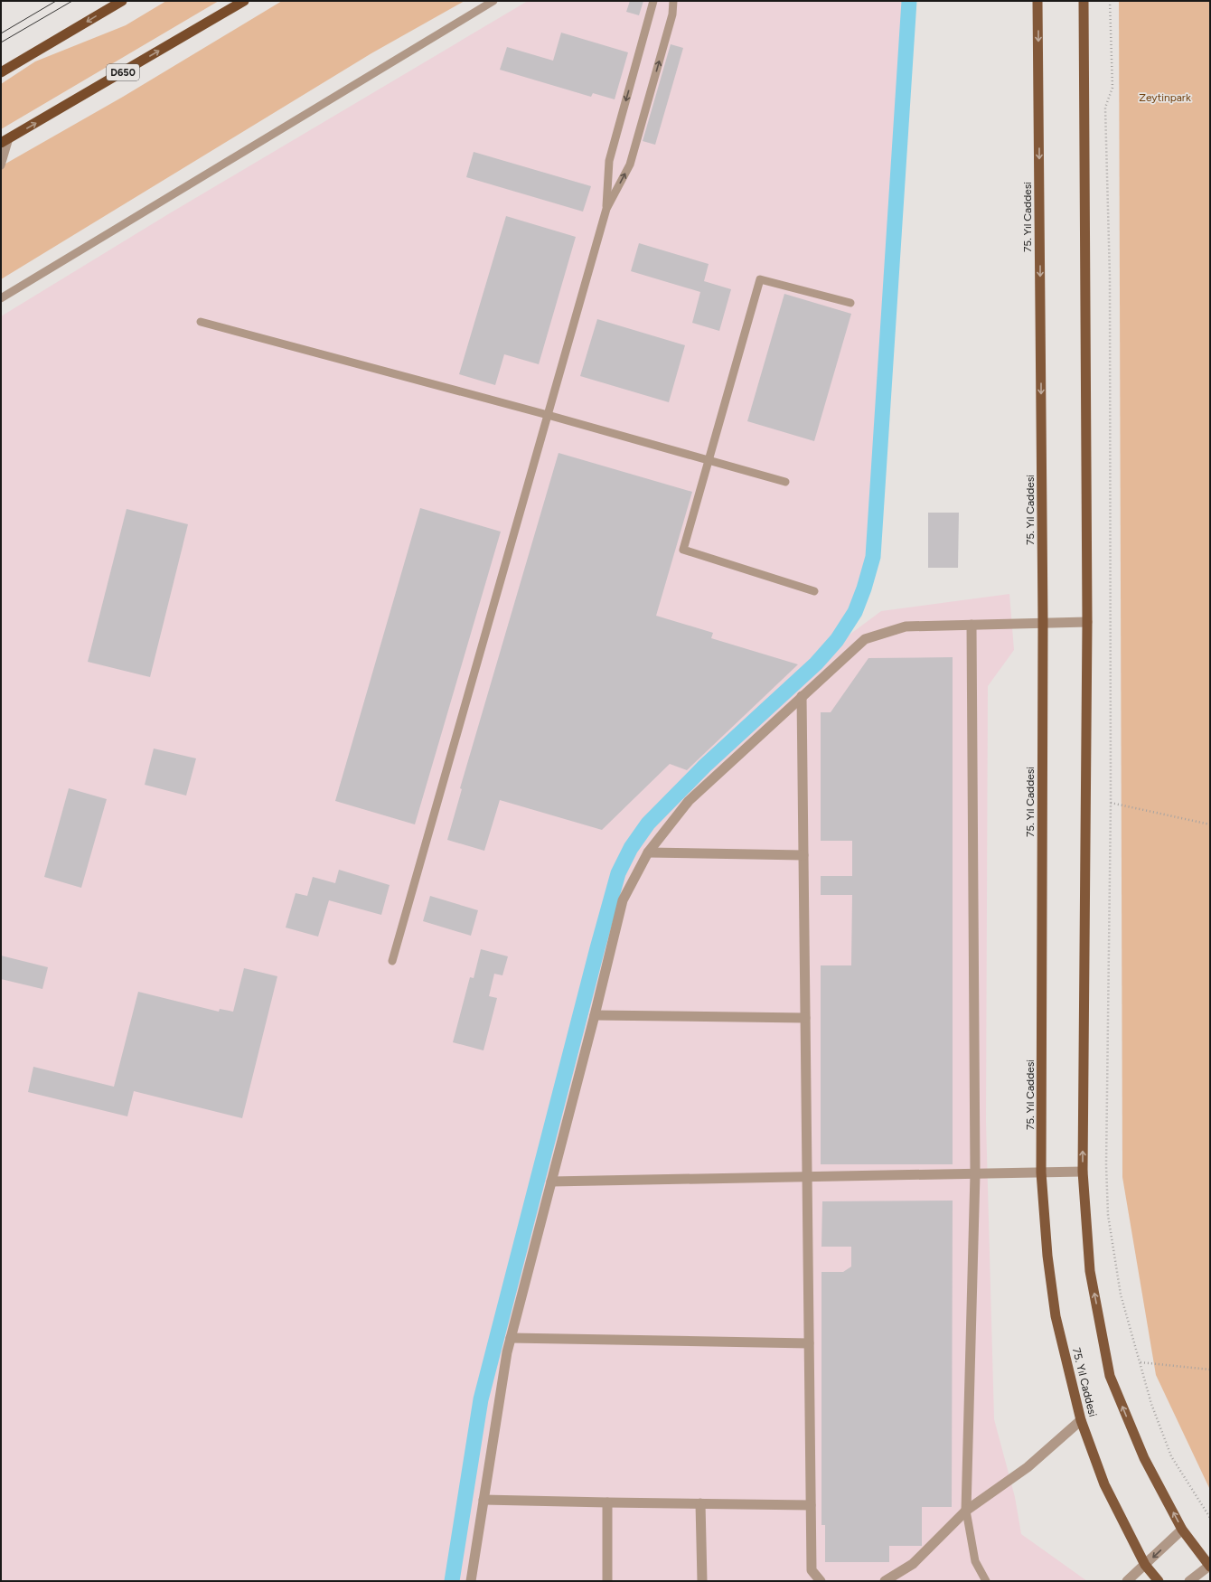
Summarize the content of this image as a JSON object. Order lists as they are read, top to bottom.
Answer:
{
  "streets": {
    "highway": ["D650"],
    "main road": ["75. Yıl Caddesi"]
  },
  "parks": ["Zeytinpark"]
}
